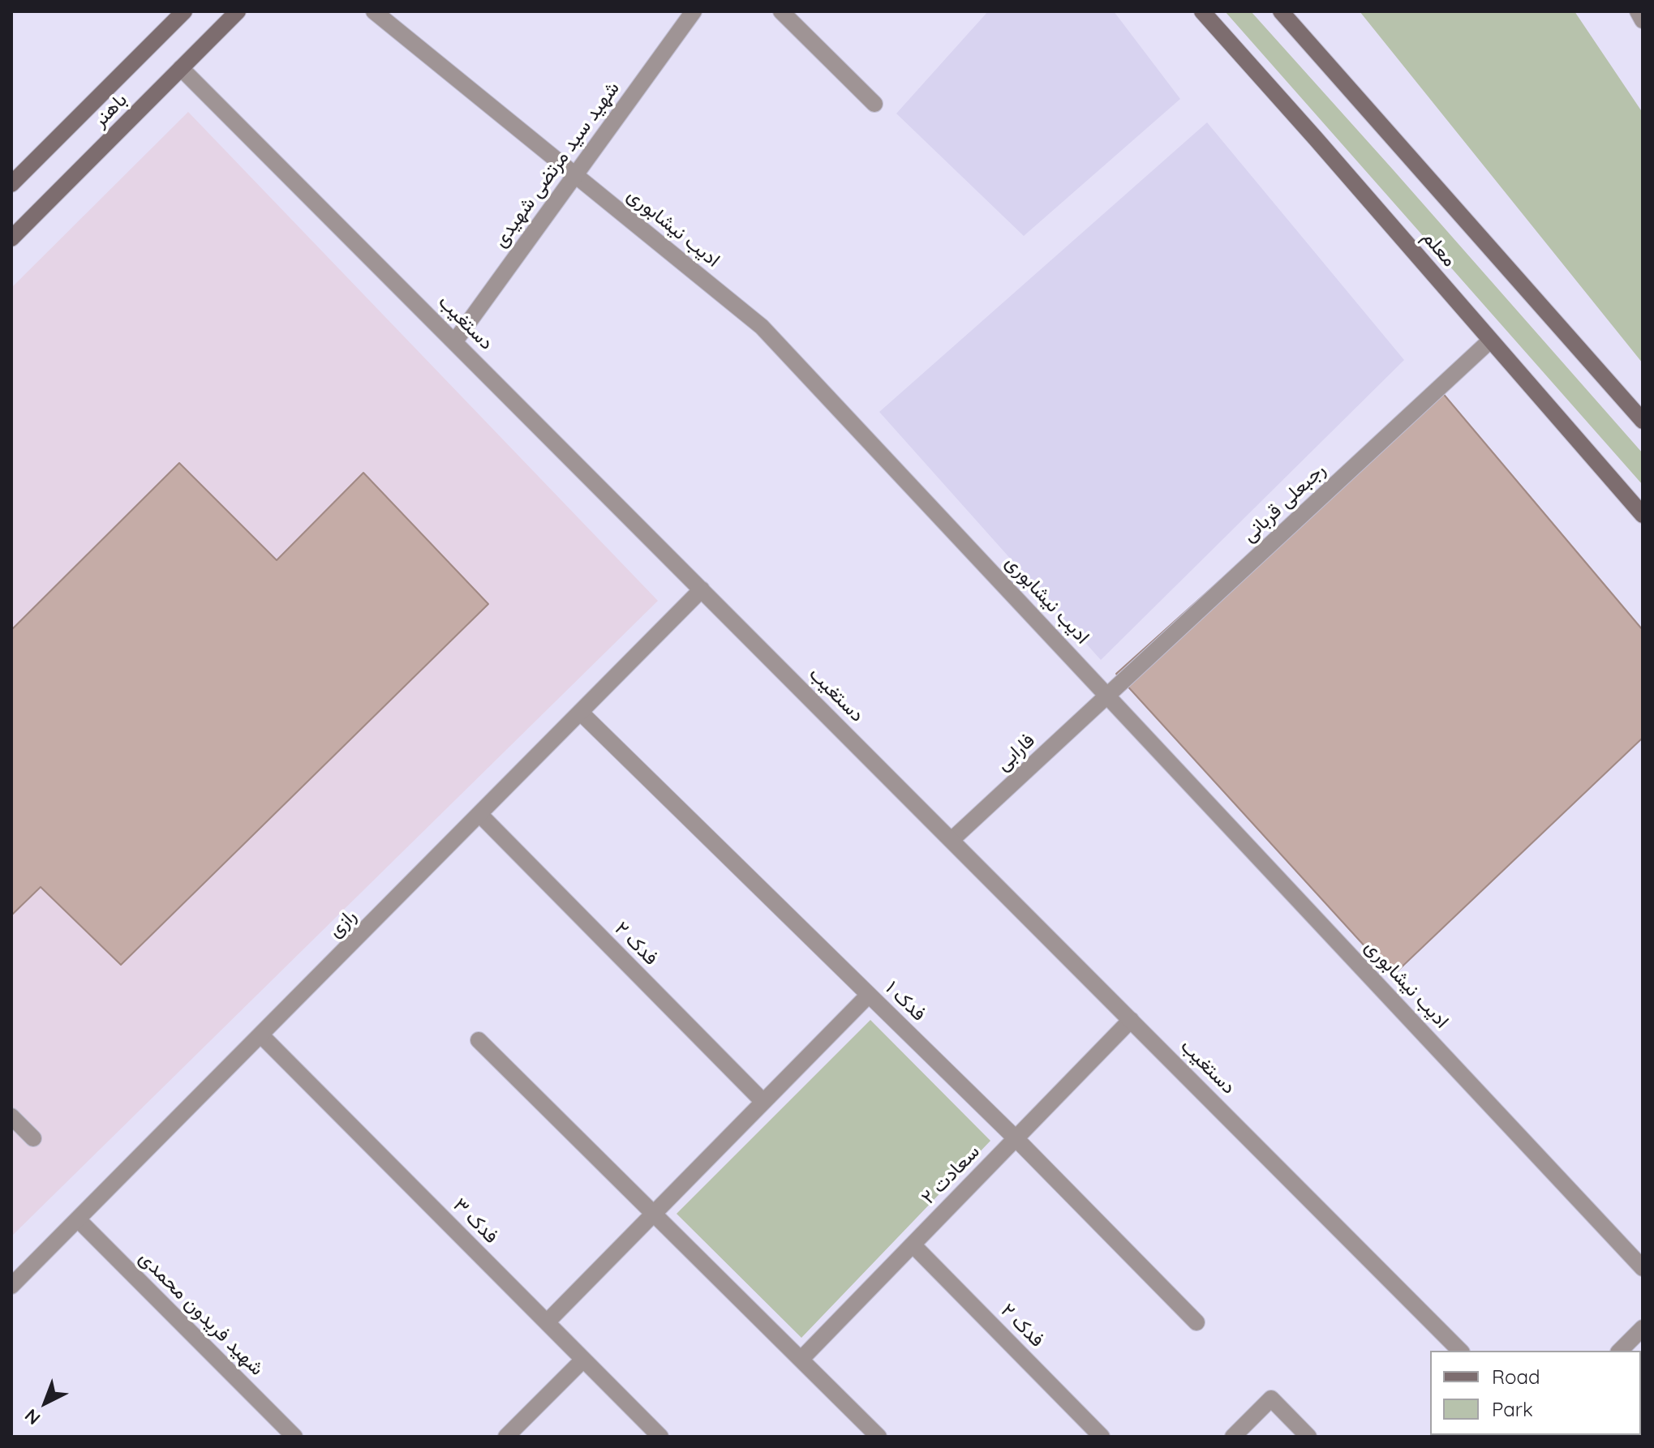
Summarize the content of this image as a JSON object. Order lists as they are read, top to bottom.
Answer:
{
  "streets": {
    "main road": ["باهنر", "معلم"],
    "street": [
      "شهید سید مرتضی شهیدی",
      "ادیب نیشابوری",
      "دستغیب",
      "رجبعلی قربانی",
      "فارابی",
      "رازی",
      "فدک ۲",
      "فدک ۱",
      "سعادت ۲",
      "فدک ۳",
      "شهید فریدون محمدی"
    ]
  },
  "crossings": [
    ["باهنر", "دستغیب"],
    ["شهید سید مرتضی شهیدی", "ادیب نیشابوری"],
    ["شهید سید مرتضی شهیدی", "دستغیب"],
    ["ادیب نیشابوری", "رجبعلی قربانی"],
    ["ادیب نیشابوری", "فارابی"],
    ["معلم", "رجبعلی قربانی"],
    ["دستغیب", "فارابی"],
    ["دستغیب", "رازی"],
    ["دستغیب", "سعادت ۲"],
    ["رجبعلی قربانی", "فارابی"],
    ["رازی", "فدک ۲"],
    ["رازی", "فدک ۱"],
    ["رازی", "فدک ۳"],
    ["رازی", "شهید فریدون محمدی"],
    ["فدک ۲", "سعادت ۲"],
    ["فدک ۱", "سعادت ۲"]
  ],
  "legend": ["Road", "Park"],
  "north": "bottom left"
}
